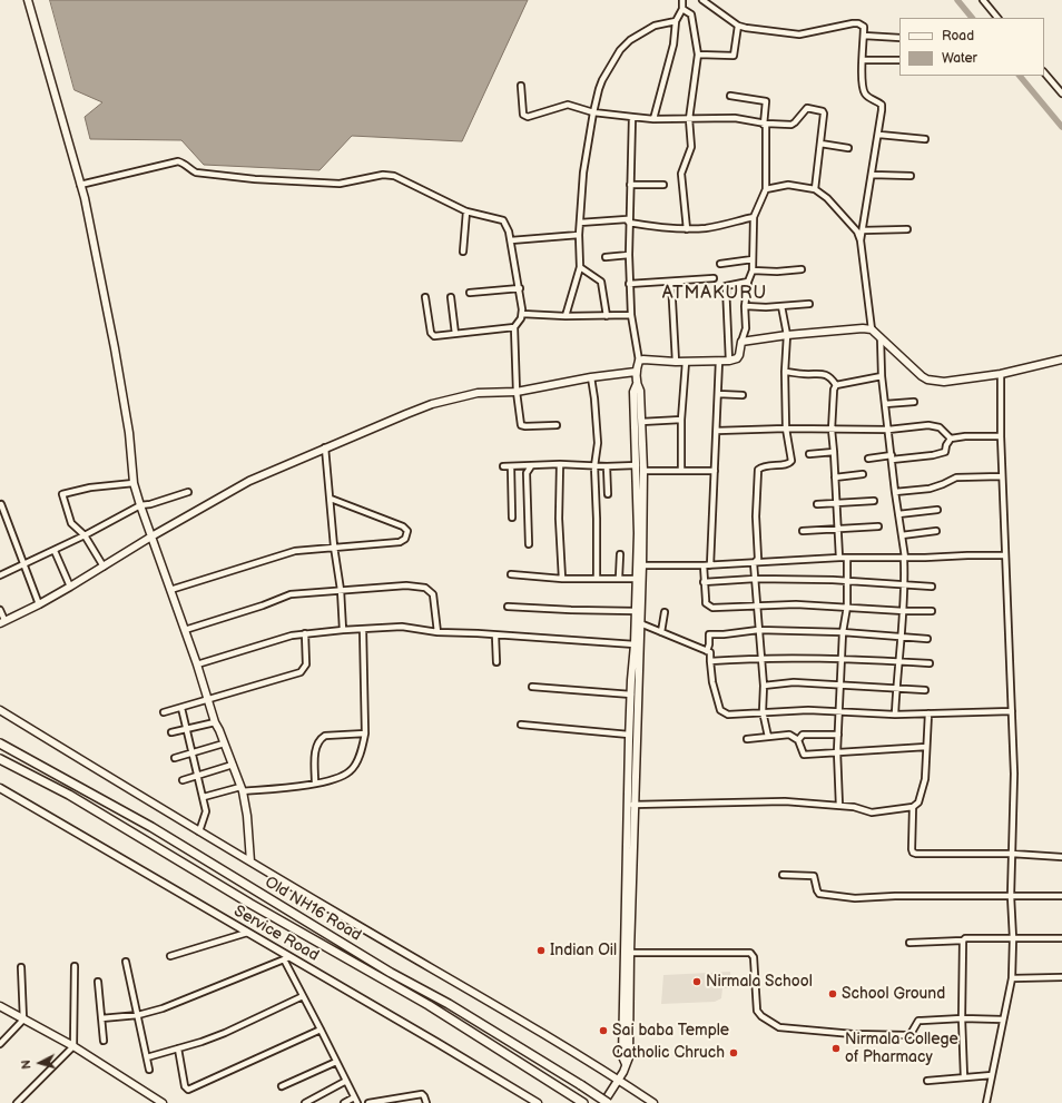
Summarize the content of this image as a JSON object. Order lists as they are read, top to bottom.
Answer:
{
  "streets": {
    "main road": ["Old NH16 Road"],
    "street": ["Service Road"]
  },
  "districts": ["ATMAKURU"],
  "places": [
    "Indian Oil",
    "Nirmala School",
    "School Ground",
    "Sai baba Temple",
    "Nirmala College of Pharmacy",
    "Catholic Chruch"
  ],
  "legend": ["Road", "Water"],
  "north": "left"
}
